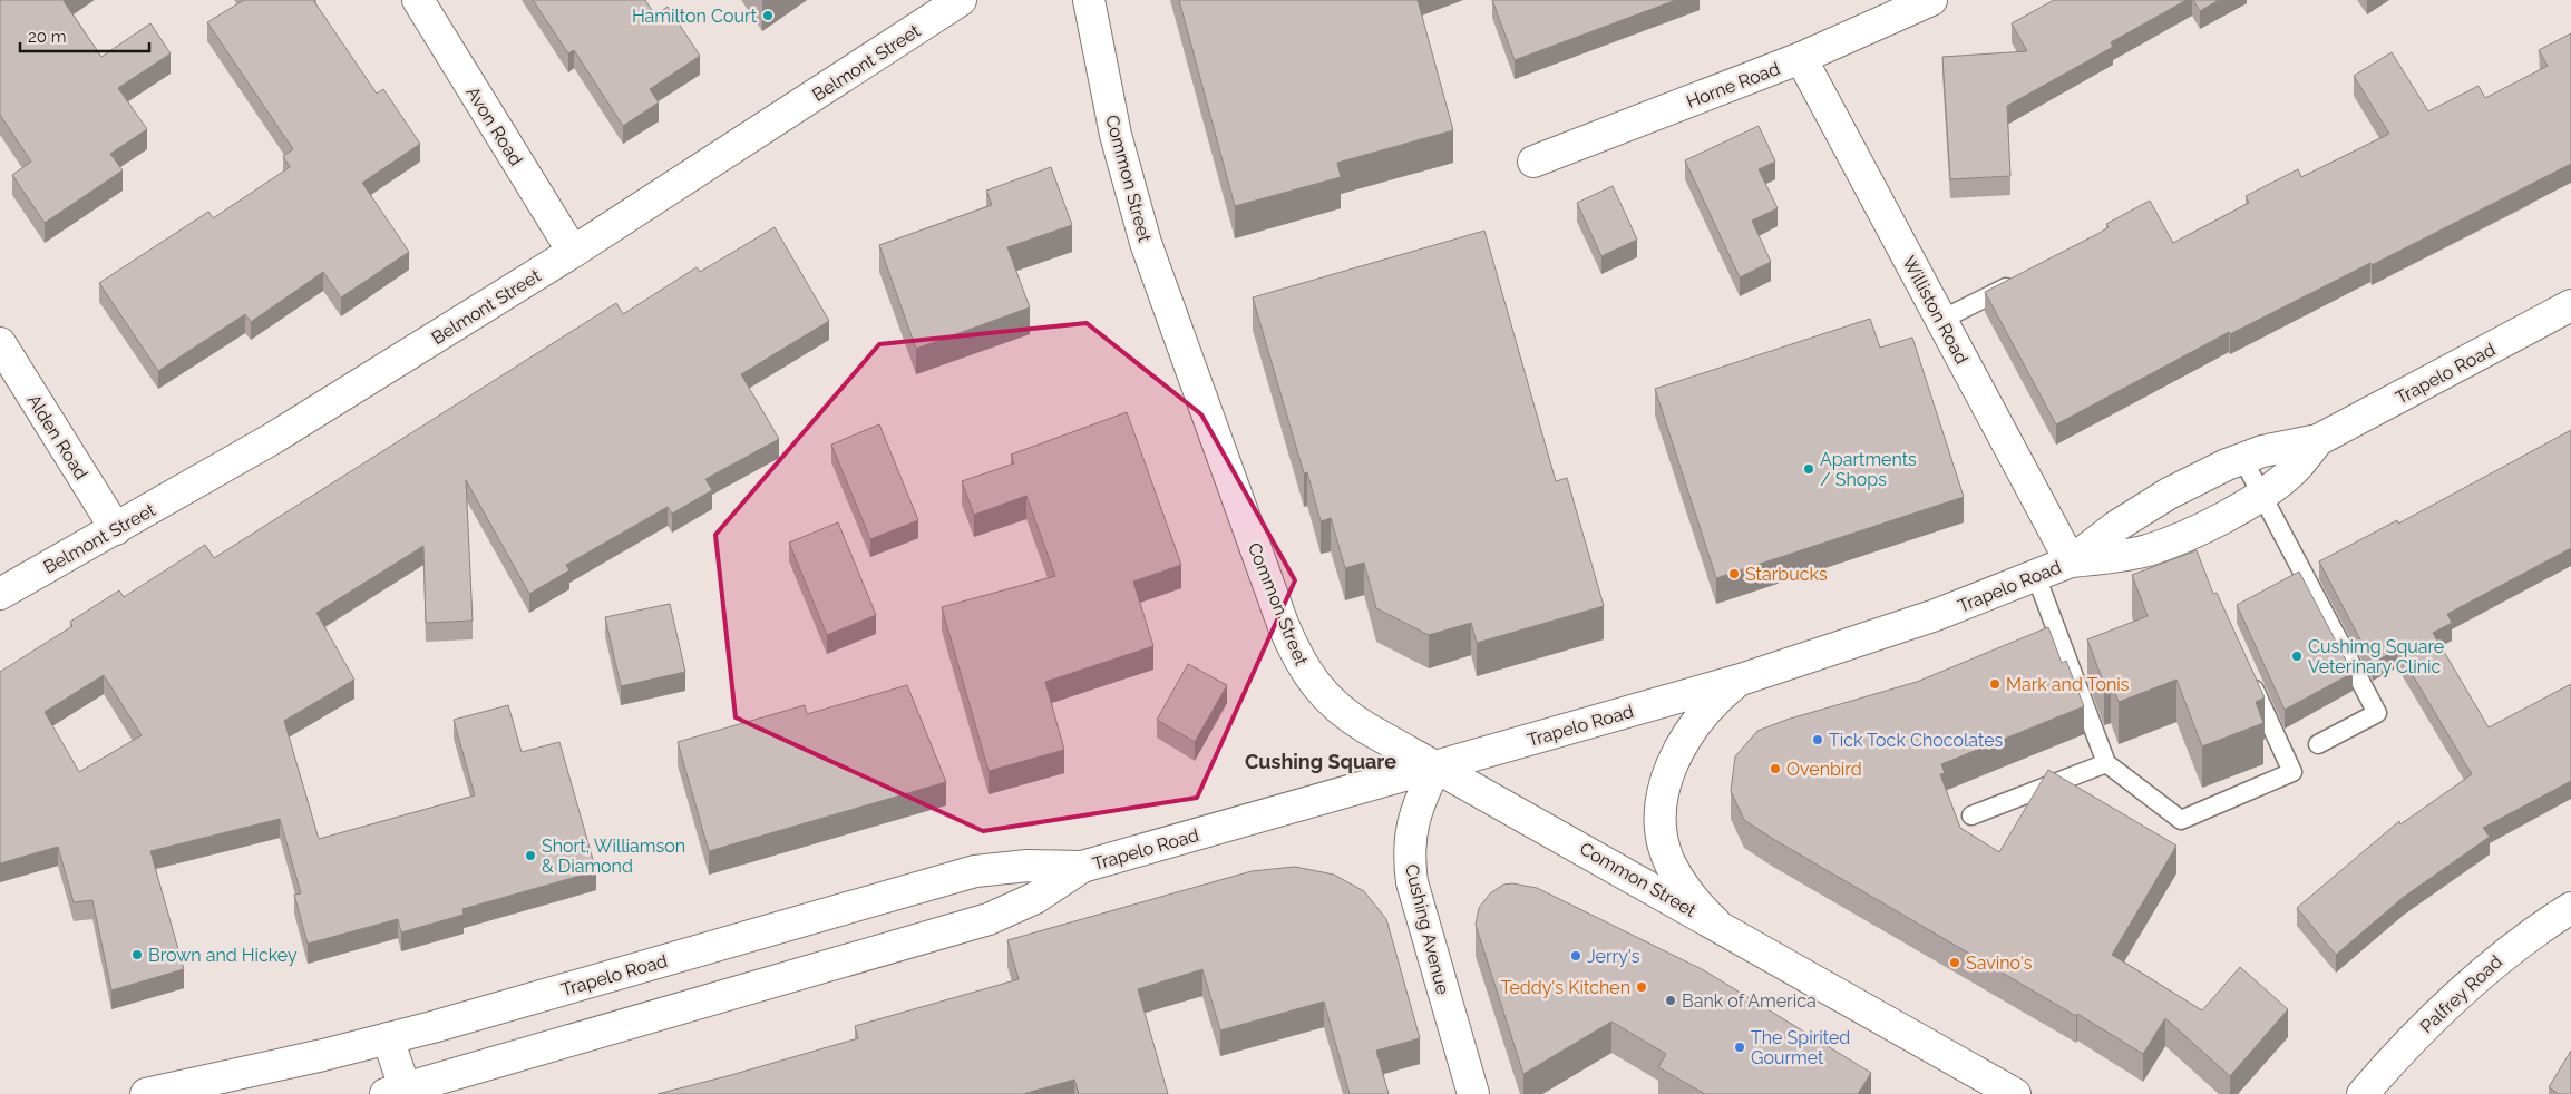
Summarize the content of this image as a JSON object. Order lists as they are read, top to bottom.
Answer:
{
  "streets": {
    "main road": [
      "Belmont Street",
      "Horne Road",
      "Avon Road",
      "Common Street",
      "Williston Road",
      "Trapelo Road",
      "Alden Road",
      "Cushing Avenue",
      "Palfrey Road"
    ]
  },
  "crossings": [
    ["Belmont Street", "Avon Road"],
    ["Belmont Street", "Alden Road"],
    ["Horne Road", "Williston Road"],
    ["Common Street", "Trapelo Road"],
    ["Common Street", "Cushing Avenue"],
    ["Williston Road", "Trapelo Road"],
    ["Trapelo Road", "Cushing Avenue"]
  ],
  "districts": ["Cushing Square"],
  "places": [
    "Hamilton Court",
    "Apartments / Shops",
    "Starbucks",
    "Cushimg Square Veterinary Clinic",
    "Mark and Tonis",
    "Tick Tock Chocolates",
    "Ovenbird",
    "Short, Williamson & Diamond",
    "Brown and Hickey",
    "Jerry's",
    "Savino's",
    "Teddy's Kitchen",
    "Bank of America",
    "The Spirited Gourmet"
  ],
  "scale_bar": "20 m"
}
